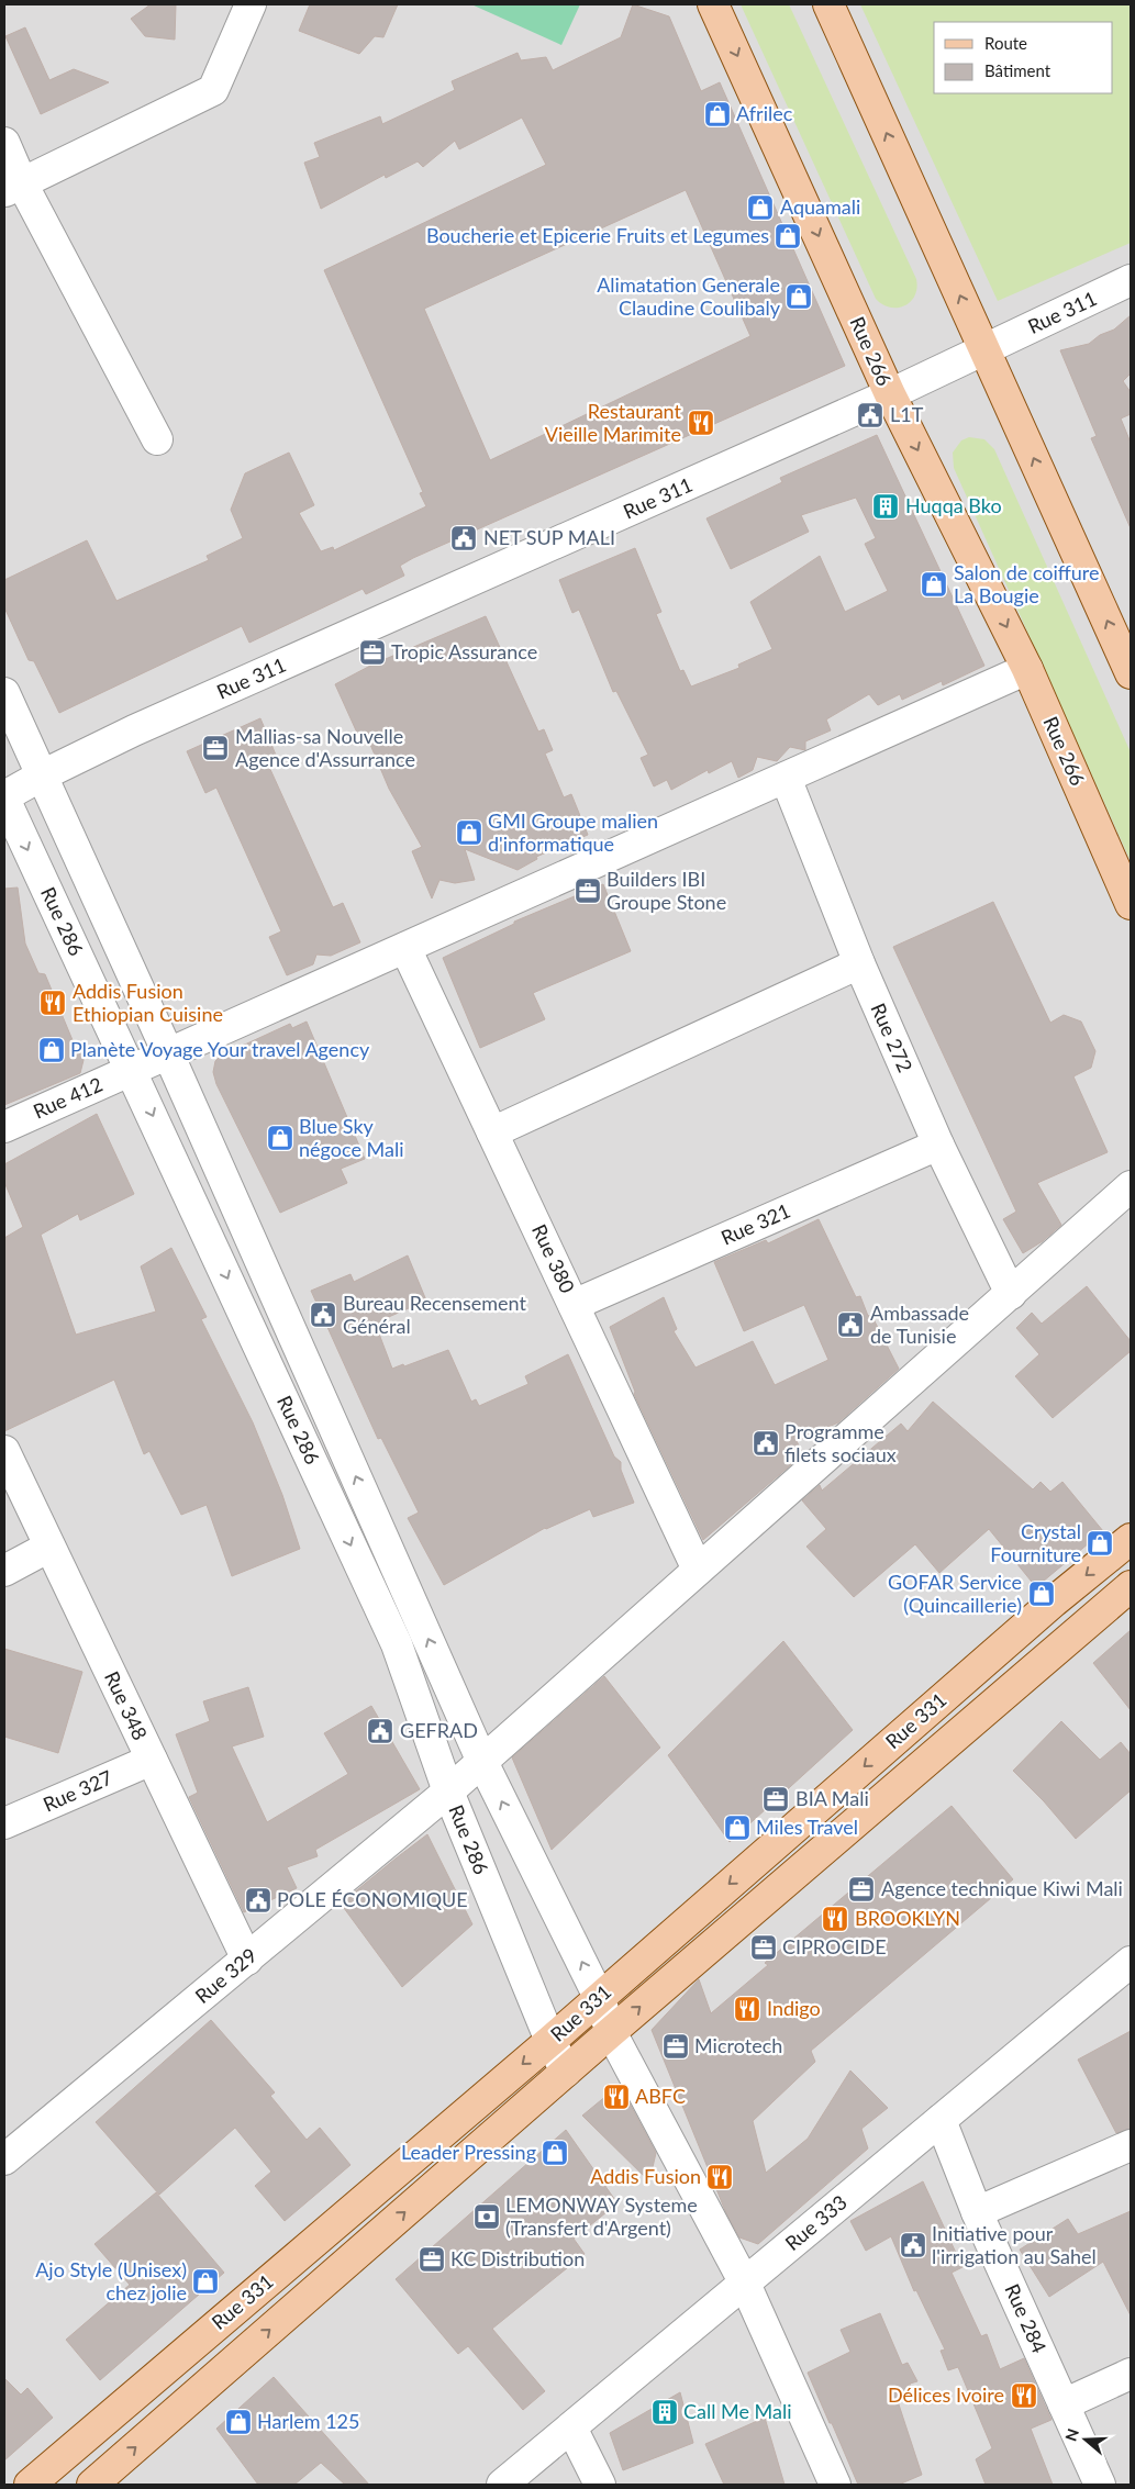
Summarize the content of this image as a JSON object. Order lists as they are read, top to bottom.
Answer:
{
  "streets": {
    "main road": ["Rue 266", "Rue 331"],
    "street": [
      "Rue 311",
      "Rue 286",
      "Rue 272",
      "Rue 412",
      "Rue 321",
      "Rue 380",
      "Rue 348",
      "Rue 327",
      "Rue 329",
      "Rue 333",
      "Rue 284"
    ]
  },
  "crossings": [
    ["Rue 311", "Rue 266"],
    ["Rue 311", "Rue 286"],
    ["Rue 266", "Rue 412"],
    ["Rue 286", "Rue 412"],
    ["Rue 286", "Rue 331"],
    ["Rue 286", "Rue 329"],
    ["Rue 272", "Rue 412"],
    ["Rue 272", "Rue 321"],
    ["Rue 272", "Rue 329"],
    ["Rue 412", "Rue 380"],
    ["Rue 321", "Rue 380"],
    ["Rue 380", "Rue 329"],
    ["Rue 348", "Rue 327"],
    ["Rue 348", "Rue 329"],
    ["Rue 333", "Rue 284"]
  ],
  "places": {
    "shop": [
      "Afrilec",
      "Aquamali",
      "Boucherie et Epicerie Fruits et Legumes",
      "Alimatation Generale Claudine Coulibaly",
      "Salon de coiffure La Bougie",
      "GMI Groupe malien d'informatique",
      "Planète Voyage Your travel Agency",
      "Blue Sky négoce Mali",
      "Crystal Fourniture",
      "GOFAR Service (Quincaillerie)",
      "Miles Travel",
      "Leader Pressing",
      "Ajo Style (Unisex) chez jolie",
      "Harlem 125"
    ],
    "public building": [
      "L1T",
      "NET SUP MALI",
      "Bureau Recensement Général",
      "Ambassade de Tunisie",
      "Programme filets sociaux",
      "GEFRAD",
      "POLE ÉCONOMIQUE",
      "Initiative pour l'irrigation au Sahel"
    ],
    "restaurant": [
      "Restaurant Vieille Marimite",
      "Addis Fusion Ethiopian Cuisine",
      "BROOKLYN",
      "Indigo",
      "ABFC",
      "Addis Fusion",
      "Délices Ivoire"
    ],
    "building": ["Huqqa Bko", "Call Me Mali"],
    "office": [
      "Tropic Assurance",
      "Mallias-sa Nouvelle Agence d'Assurrance",
      "Builders IBI Groupe Stone",
      "BIA Mali",
      "Agence technique Kiwi Mali",
      "CIPROCIDE",
      "Microtech",
      "KC Distribution"
    ],
    "bank": ["LEMONWAY Systeme (Transfert d'Argent)"]
  },
  "legend": ["Route", "Bâtiment"],
  "north": "left"
}
